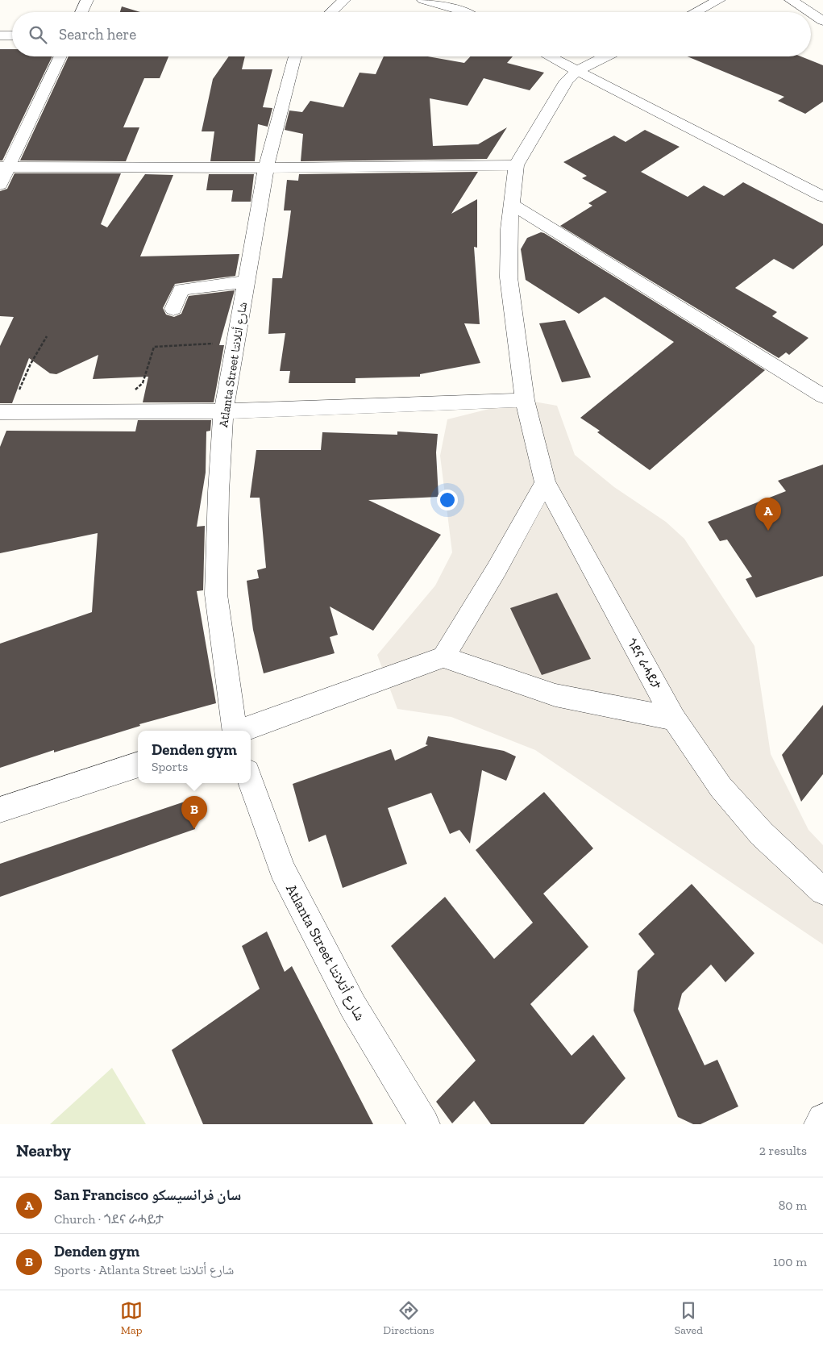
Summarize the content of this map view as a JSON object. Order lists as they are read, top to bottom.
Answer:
{
  "streets": {
    "street": ["Atlanta Street شارع أتلانتا", "ጎደና ራሓይታ"]
  },
  "page": {
    "search": "Search here",
    "pins": ["A", "B"],
    "popup": ["Denden gym", "Sports"],
    "heading": ["Nearby", "2 results"],
    "list": [
      {
        "mark": "A",
        "name": "San Francisco سان فرانسيسكو",
        "note": "Church · ጎደና ራሓይታ",
        "value": "80 m"
      },
      {
        "mark": "B",
        "name": "Denden gym",
        "note": "Sports · Atlanta Street شارع أتلانتا",
        "value": "100 m"
      }
    ],
    "nav": ["Map", "Directions", "Saved"]
  }
}
